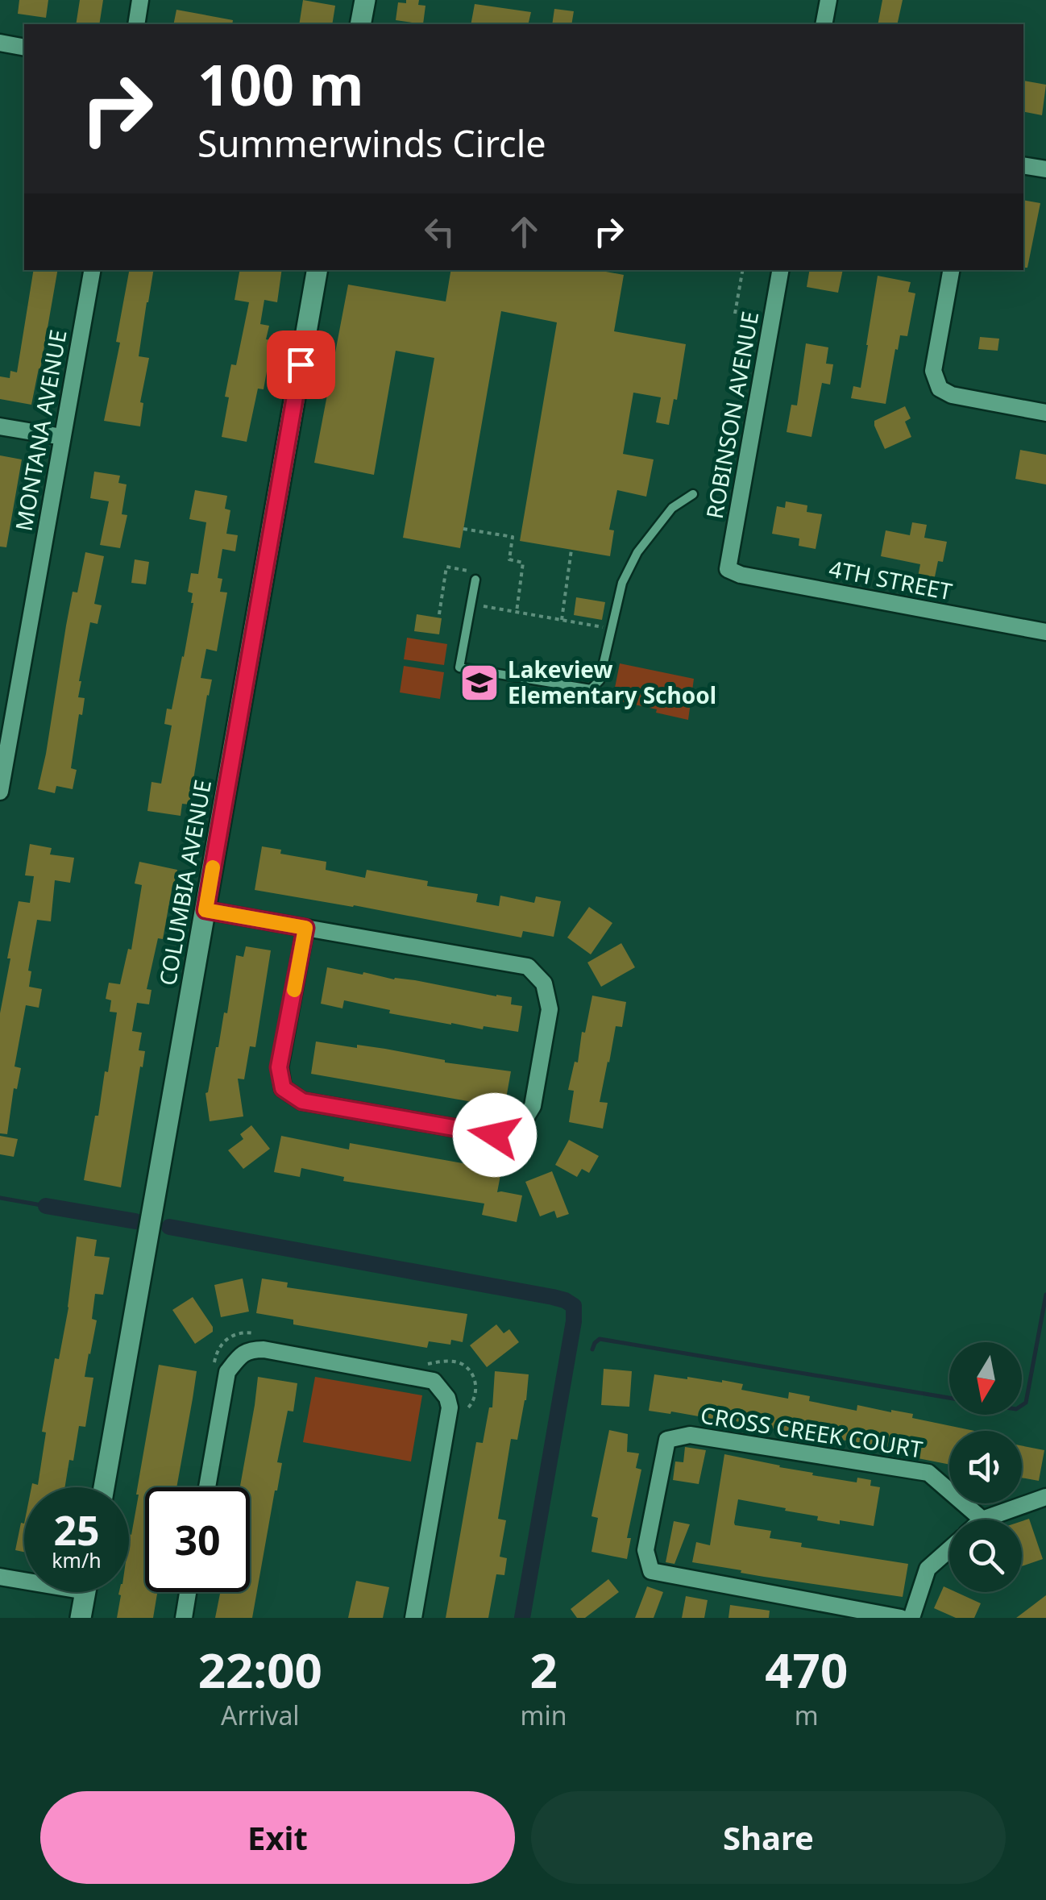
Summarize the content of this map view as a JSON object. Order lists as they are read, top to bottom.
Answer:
{
  "streets": {
    "street": [
      "ROBINSON AVENUE",
      "MONTANA AVENUE",
      "4TH STREET",
      "COLUMBIA AVENUE",
      "CROSS CREEK COURT"
    ]
  },
  "crossings": [
    ["ROBINSON AVENUE", "4TH STREET"]
  ],
  "places": {
    "school or university": ["Lakeview Elementary School"]
  },
  "north": "bottom",
  "page": {
    "turn": ["100 m", "Summerwinds Circle"],
    "speed": "25 km/h",
    "limit": "30",
    "eta": [
      "22:00",
      "Arrival",
      "2",
      "min",
      "470",
      "m"
    ],
    "buttons": ["Exit", "Share"]
  }
}
